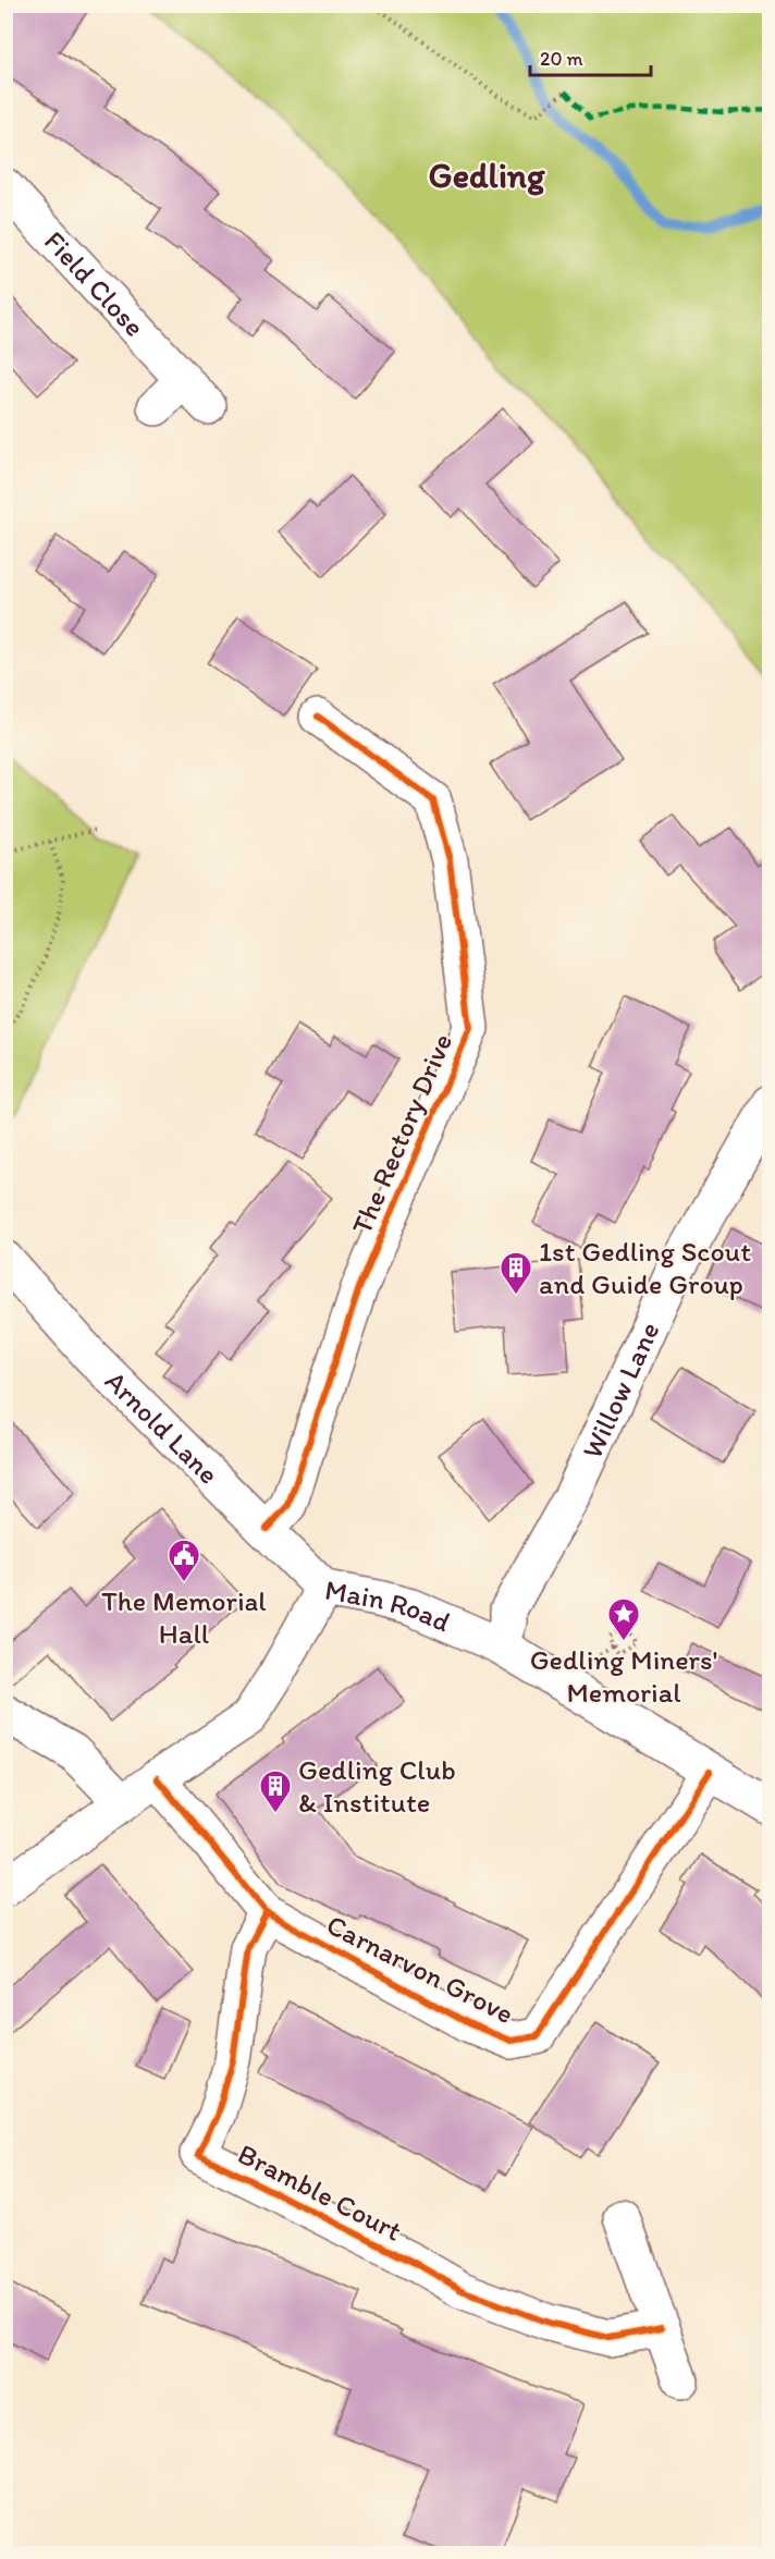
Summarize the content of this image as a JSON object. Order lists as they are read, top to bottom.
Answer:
{
  "streets": {
    "street": [
      "Field Close",
      "The Rectory Drive",
      "Willow Lane",
      "Arnold Lane",
      "Main Road",
      "Carnarvon Grove",
      "Bramble Court"
    ]
  },
  "crossings": [
    ["The Rectory Drive", "Arnold Lane"],
    ["Willow Lane", "Main Road"],
    ["Arnold Lane", "Main Road"],
    ["Main Road", "Carnarvon Grove"],
    ["Carnarvon Grove", "Bramble Court"]
  ],
  "districts": ["Gedling"],
  "places": {
    "building": ["1st Gedling Scout and Guide Group", "Gedling Club & Institute"],
    "public building": ["The Memorial Hall"],
    "place": ["Gedling Miners' Memorial"]
  },
  "scale_bar": "20 m"
}
